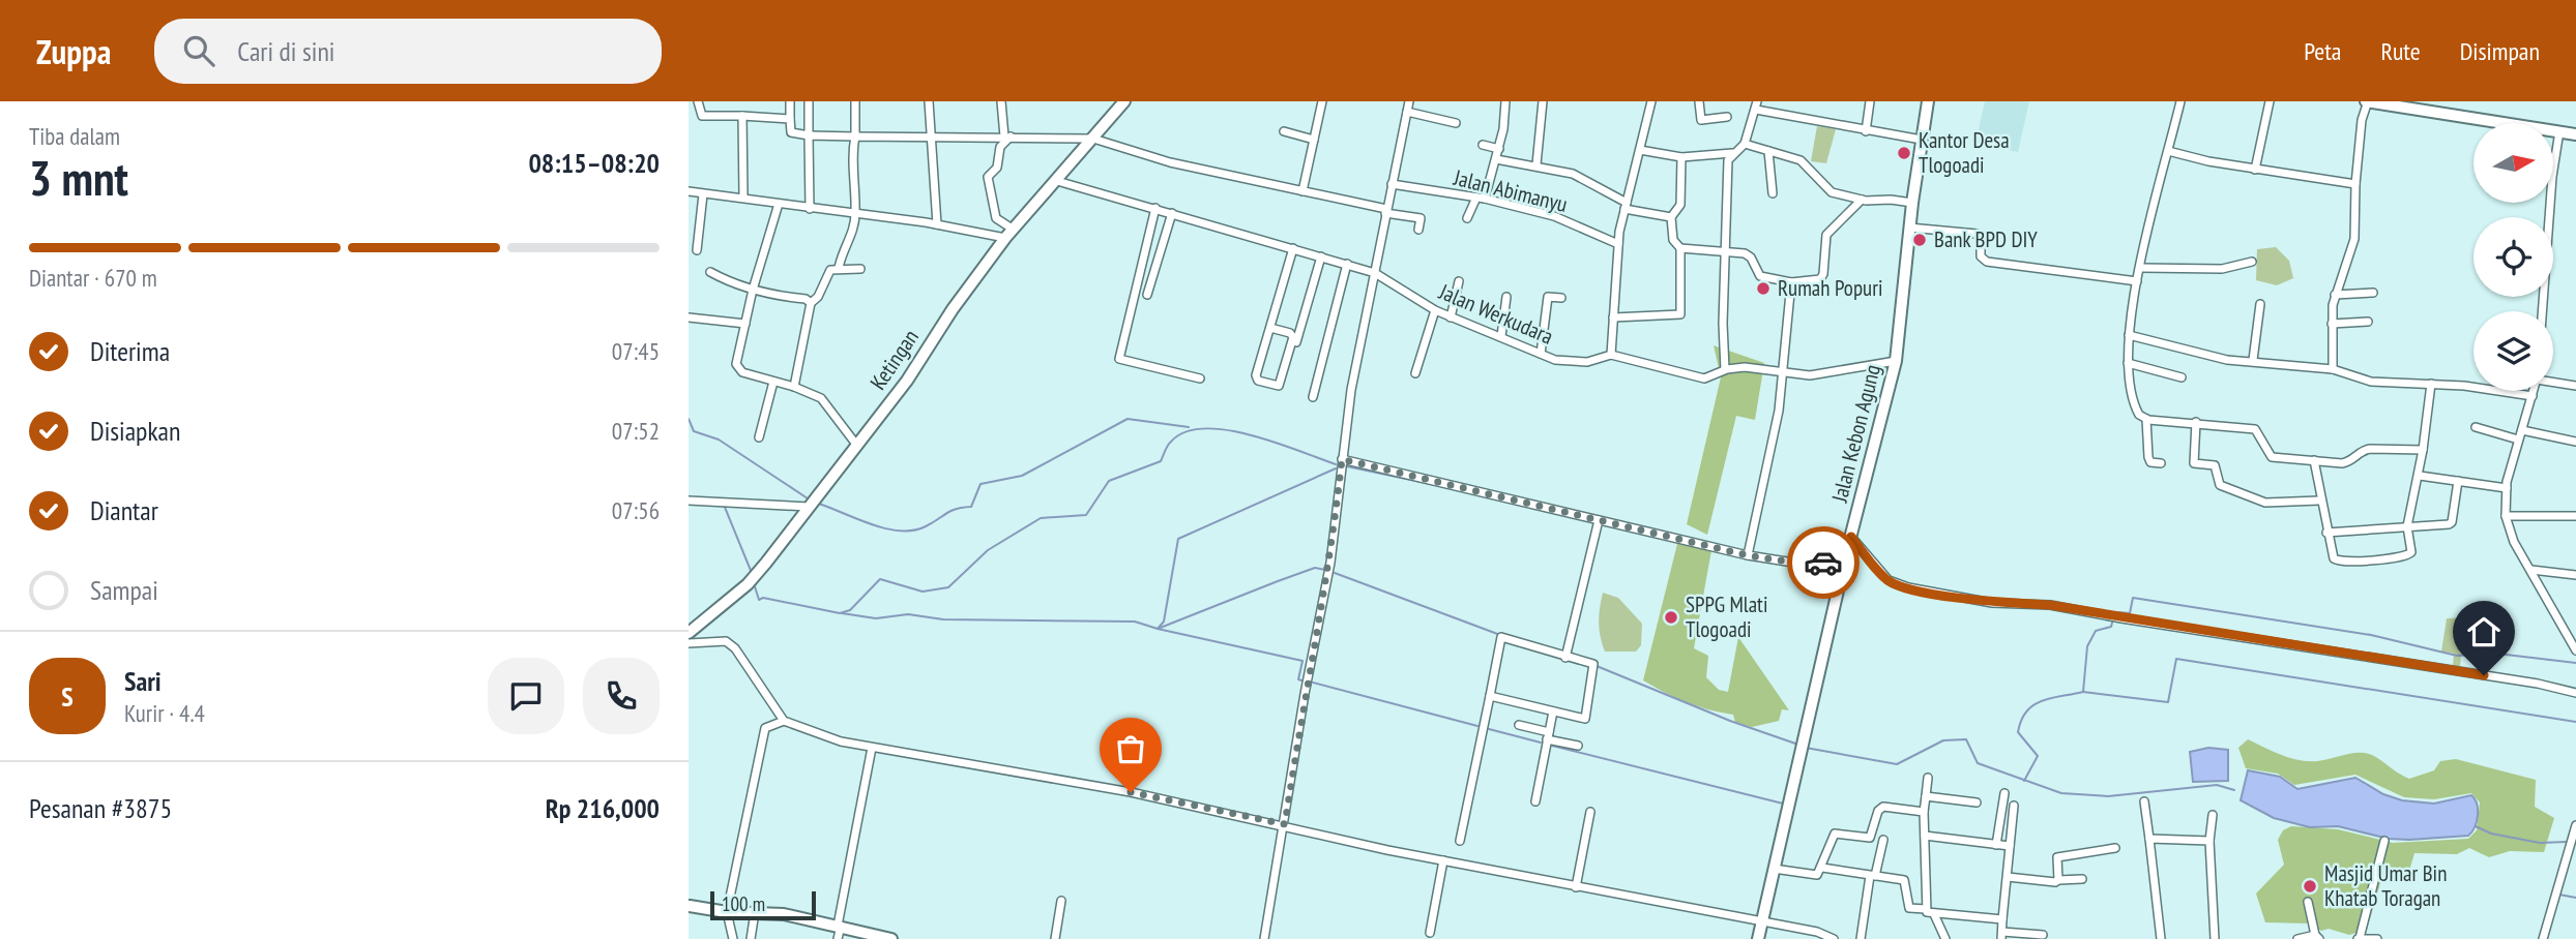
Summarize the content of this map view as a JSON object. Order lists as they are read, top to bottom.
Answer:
{
  "streets": {
    "main road": ["Ketingan", "Jalan Kebon Agung"],
    "street": ["Jalan Abimanyu", "Jalan Werkudara"]
  },
  "crossings": [
    ["Jalan Werkudara", "Ketingan"]
  ],
  "places": [
    "Kantor Desa Tlogoadi",
    "Bank BPD DIY",
    "Rumah Popuri",
    "SPPG Mlati Tlogoadi",
    "Masjid Umar Bin Khatab Toragan"
  ],
  "scale_bar": "100 m",
  "north": "right",
  "page": {
    "header": "Zuppa",
    "search": "Cari di sini",
    "nav": ["Peta", "Rute", "Disimpan"],
    "heading": ["3 mnt", "Tiba dalam", "08:15–08:20"],
    "panel": [
      "Sari",
      "Kurir · 4.4",
      "Pesanan #3875",
      "Rp 216,000"
    ],
    "bar": "Diantar · 670 m",
    "list": [
      ["Diterima", "07:45"],
      ["Disiapkan", "07:52"],
      ["Diantar", "07:56"],
      "Sampai"
    ],
    "round": "S",
    "scale": "100 m"
  }
}
